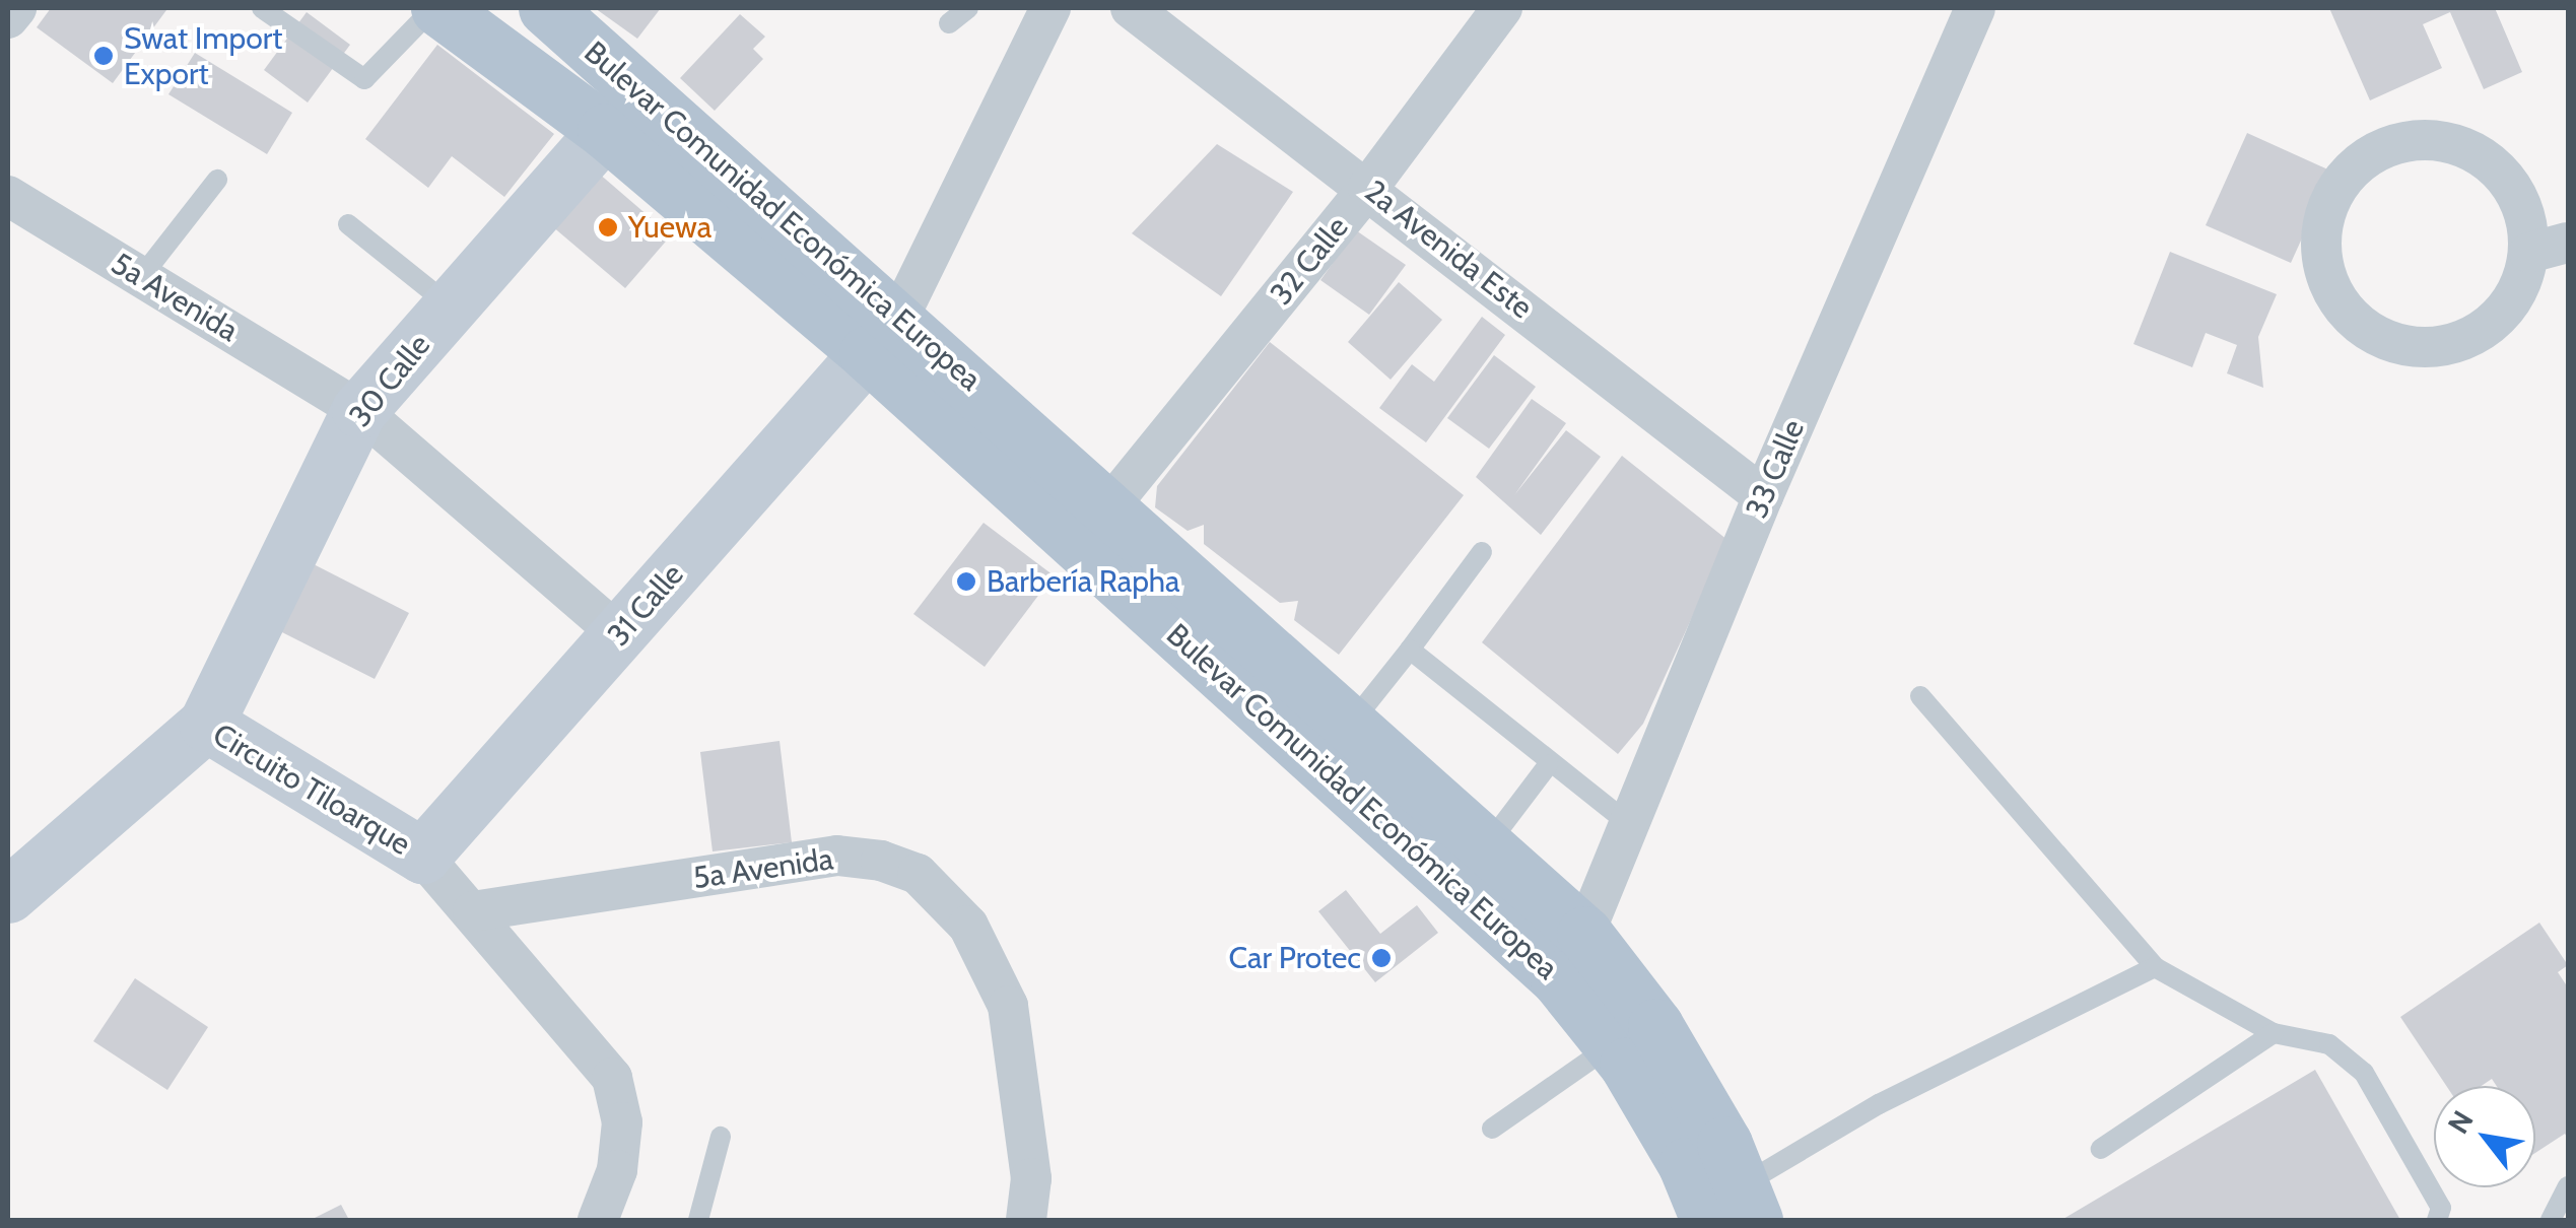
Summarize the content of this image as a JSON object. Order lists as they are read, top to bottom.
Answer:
{
  "streets": {
    "main road": ["Bulevar Comunidad Económica Europea"],
    "street": [
      "2a Avenida Este",
      "32 Calle",
      "5a Avenida",
      "30 Calle",
      "33 Calle",
      "31 Calle",
      "Circuito Tiloarque"
    ]
  },
  "crossings": [
    ["Bulevar Comunidad Económica Europea", "32 Calle"],
    ["Bulevar Comunidad Económica Europea", "30 Calle"],
    ["Bulevar Comunidad Económica Europea", "33 Calle"],
    ["Bulevar Comunidad Económica Europea", "31 Calle"],
    ["2a Avenida Este", "32 Calle"],
    ["2a Avenida Este", "33 Calle"],
    ["5a Avenida", "30 Calle"],
    ["5a Avenida", "31 Calle"],
    ["5a Avenida", "Circuito Tiloarque"],
    ["30 Calle", "Circuito Tiloarque"],
    ["31 Calle", "Circuito Tiloarque"]
  ],
  "places": [
    "Swat Import Export",
    "Yuewa",
    "Barbería Rapha",
    "Car Protec"
  ],
  "north": "top left"
}
